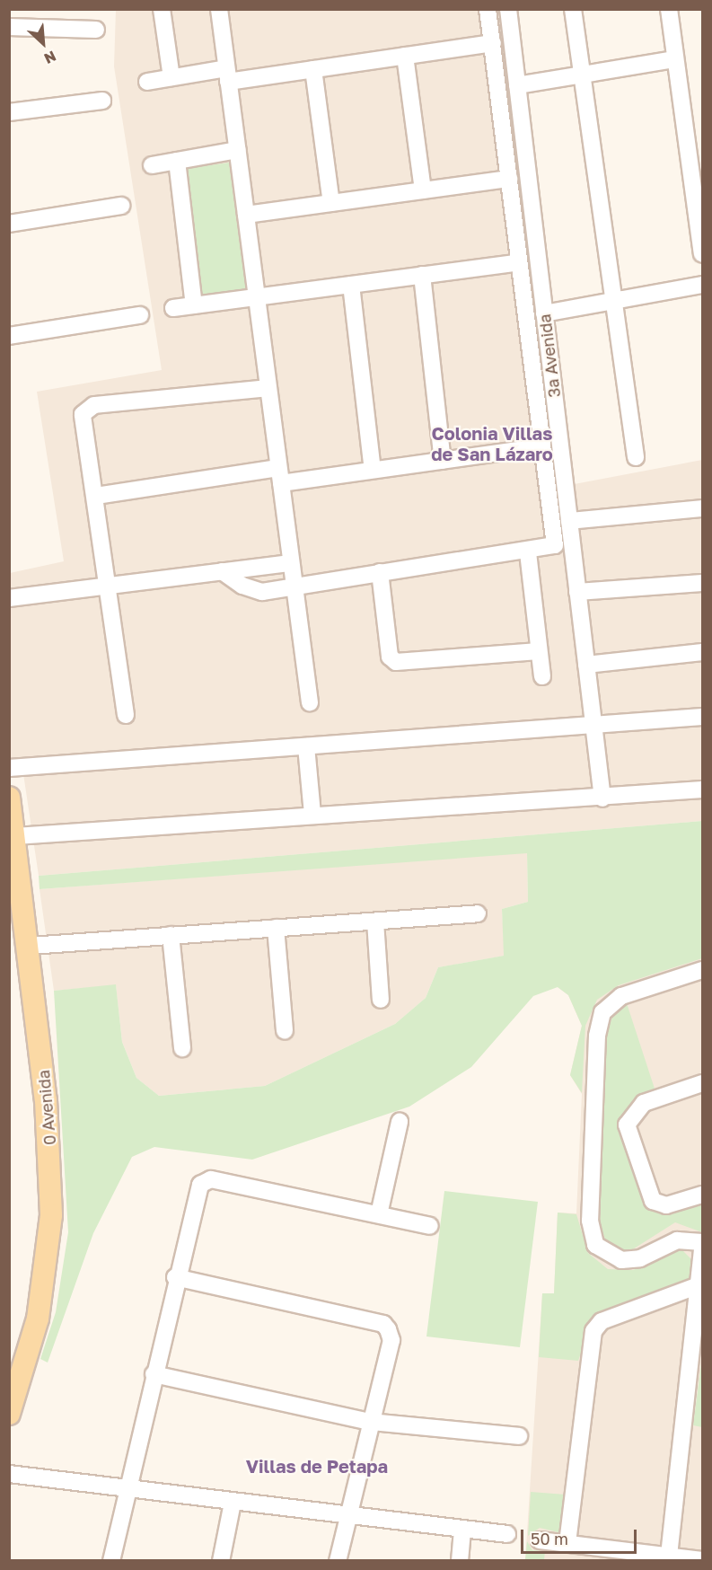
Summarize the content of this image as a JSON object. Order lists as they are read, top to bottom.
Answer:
{
  "streets": {
    "main road": ["0 Avenida"],
    "street": ["3a Avenida"]
  },
  "districts": ["Colonia Villas de San Lázaro", "Villas de Petapa"],
  "scale_bar": "50 m",
  "north": "bottom right"
}
